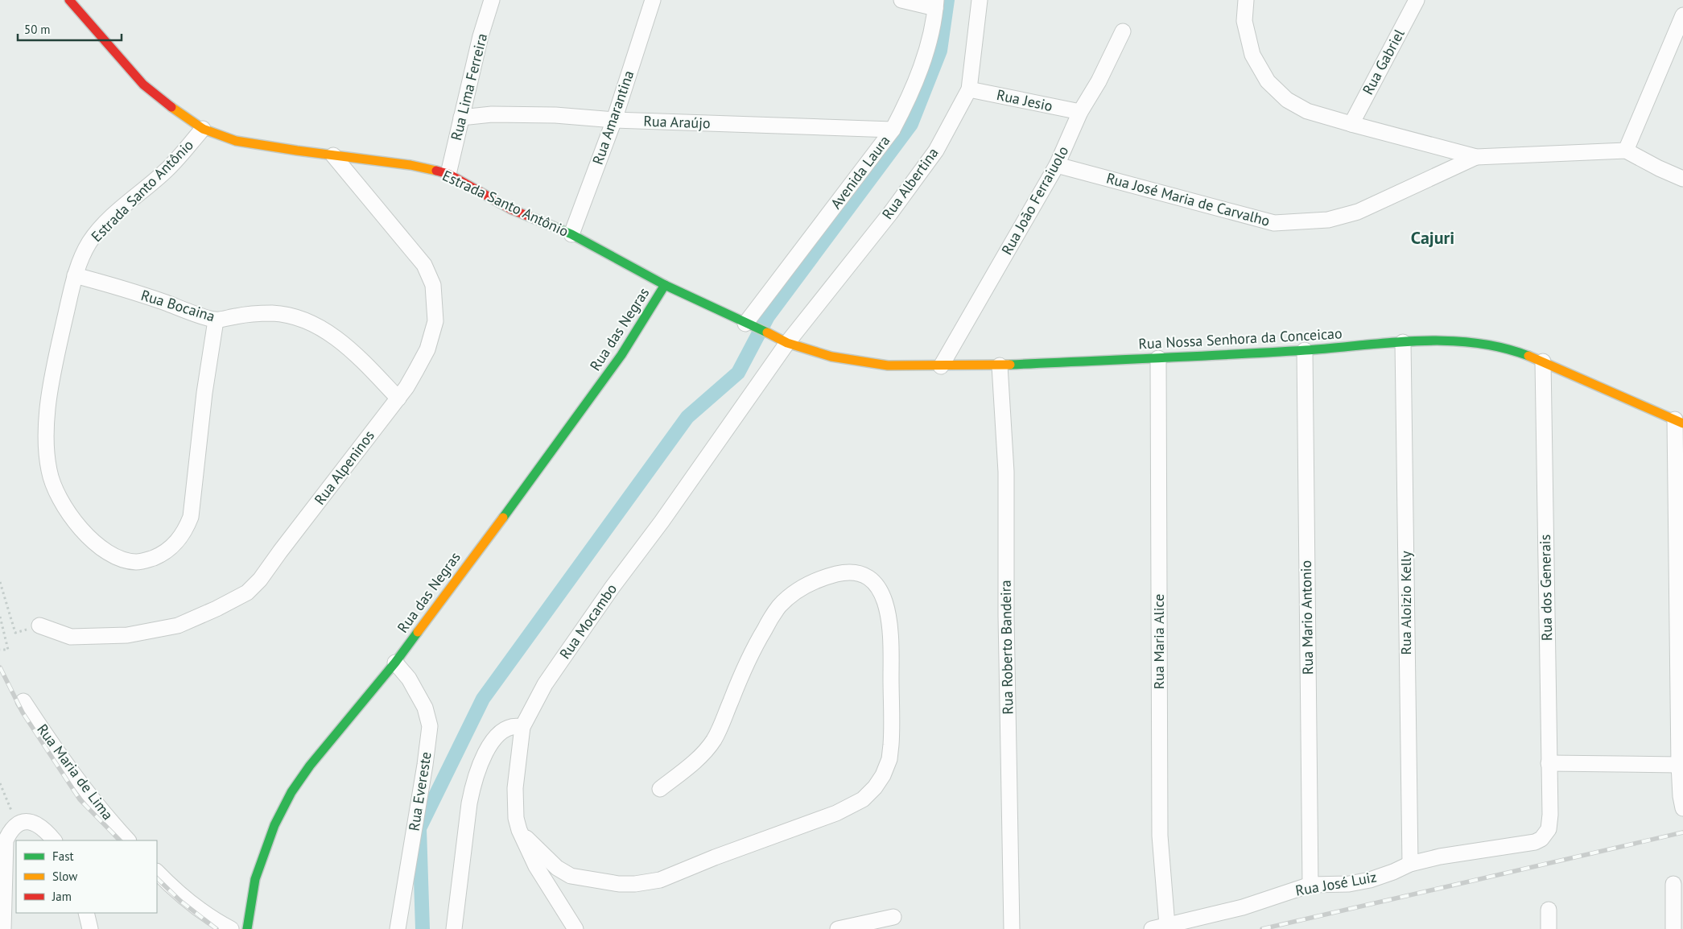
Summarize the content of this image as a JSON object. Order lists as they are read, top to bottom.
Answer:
{
  "streets": {
    "main road": ["Estrada Santo Antônio", "Rua das Negras", "Rua Nossa Senhora da Conceicao"],
    "street": [
      "Rua Gabriel",
      "Rua Lima Ferreira",
      "Rua Jesio",
      "Rua Amarantina",
      "Rua Araújo",
      "Avenida Laura",
      "Rua Albertina",
      "Rua José Maria de Carvalho",
      "Rua João Ferraiuolo",
      "Rua Bocaina",
      "Rua Alpeninos",
      "Rua dos Generais",
      "Rua Aloizio Kelly",
      "Rua Mario Antonio",
      "Rua Mocambo",
      "Rua Maria Alice",
      "Rua Roberto Bandeira",
      "Rua Maria de Lima",
      "Rua Evereste",
      "Rua José Luiz"
    ]
  },
  "crossings": [
    ["Rua Gabriel", "Rua José Maria de Carvalho"],
    ["Rua Lima Ferreira", "Rua Araújo"],
    ["Rua Lima Ferreira", "Estrada Santo Antônio"],
    ["Rua Jesio", "Rua Albertina"],
    ["Rua Jesio", "Rua João Ferraiuolo"],
    ["Rua Amarantina", "Rua Araújo"],
    ["Rua Amarantina", "Estrada Santo Antônio"],
    ["Rua Araújo", "Avenida Laura"],
    ["Avenida Laura", "Estrada Santo Antônio"],
    ["Rua Albertina", "Estrada Santo Antônio"],
    ["Rua Albertina", "Rua Nossa Senhora da Conceicao"],
    ["Rua Albertina", "Rua Mocambo"],
    ["Estrada Santo Antônio", "Rua Bocaina"],
    ["Estrada Santo Antônio", "Rua das Negras"],
    ["Estrada Santo Antônio", "Rua Nossa Senhora da Conceicao"],
    ["Estrada Santo Antônio", "Rua Alpeninos"],
    ["Estrada Santo Antônio", "Rua Mocambo"],
    ["Rua José Maria de Carvalho", "Rua João Ferraiuolo"],
    ["Rua João Ferraiuolo", "Rua Nossa Senhora da Conceicao"],
    ["Rua Bocaina", "Rua Alpeninos"],
    ["Rua das Negras", "Rua Evereste"],
    ["Rua Nossa Senhora da Conceicao", "Rua dos Generais"],
    ["Rua Nossa Senhora da Conceicao", "Rua Aloizio Kelly"],
    ["Rua Nossa Senhora da Conceicao", "Rua Mario Antonio"],
    ["Rua Nossa Senhora da Conceicao", "Rua Mocambo"],
    ["Rua Nossa Senhora da Conceicao", "Rua Maria Alice"],
    ["Rua Nossa Senhora da Conceicao", "Rua Roberto Bandeira"],
    ["Rua dos Generais", "Rua José Luiz"],
    ["Rua Aloizio Kelly", "Rua José Luiz"],
    ["Rua Mario Antonio", "Rua José Luiz"],
    ["Rua Maria Alice", "Rua José Luiz"]
  ],
  "districts": ["Cajuri"],
  "legend": ["Fast", "Slow", "Jam"],
  "scale_bar": "50 m"
}
